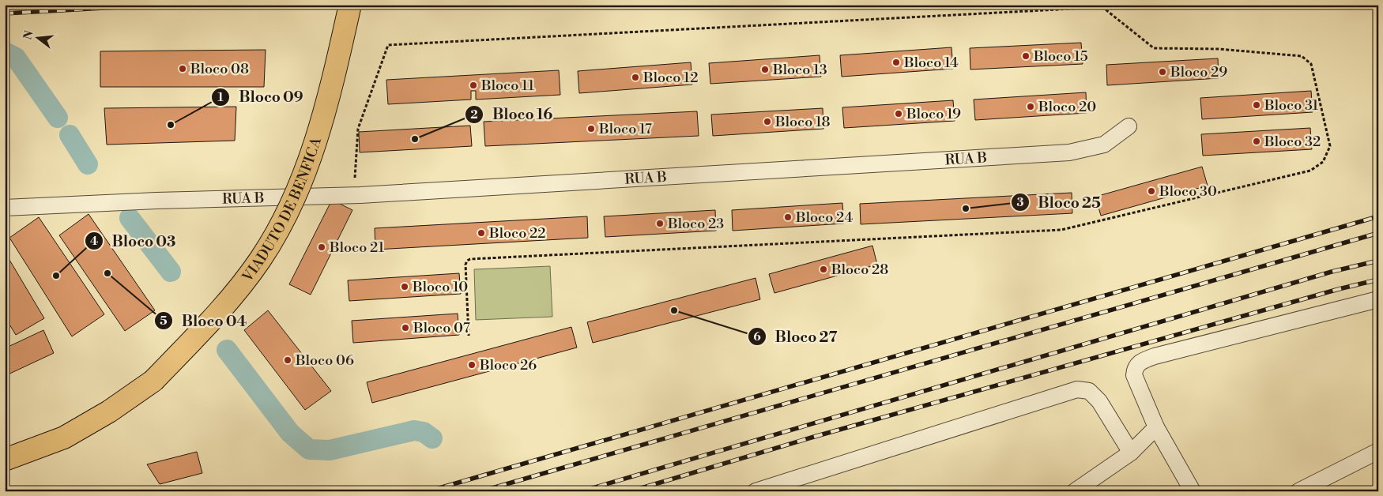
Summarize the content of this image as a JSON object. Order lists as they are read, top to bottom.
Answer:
{
  "streets": {
    "main road": ["VIADUTO DE BENFICA"],
    "street": ["RUA B"]
  },
  "places": [
    "Bloco 15",
    "Bloco 14",
    "Bloco 08",
    "Bloco 13",
    "Bloco 29",
    "Bloco 12",
    "Bloco 11",
    "Bloco 31",
    "Bloco 20",
    "Bloco 19",
    "Bloco 18",
    "Bloco 09",
    "Bloco 17",
    "Bloco 16",
    "Bloco 32",
    "Bloco 30",
    "Bloco 25",
    "Bloco 24",
    "Bloco 23",
    "Bloco 22",
    "Bloco 21",
    "Bloco 28",
    "Bloco 04",
    "Bloco 03",
    "Bloco 10",
    "Bloco 27",
    "Bloco 07",
    "Bloco 06",
    "Bloco 26"
  ],
  "north": "left"
}
